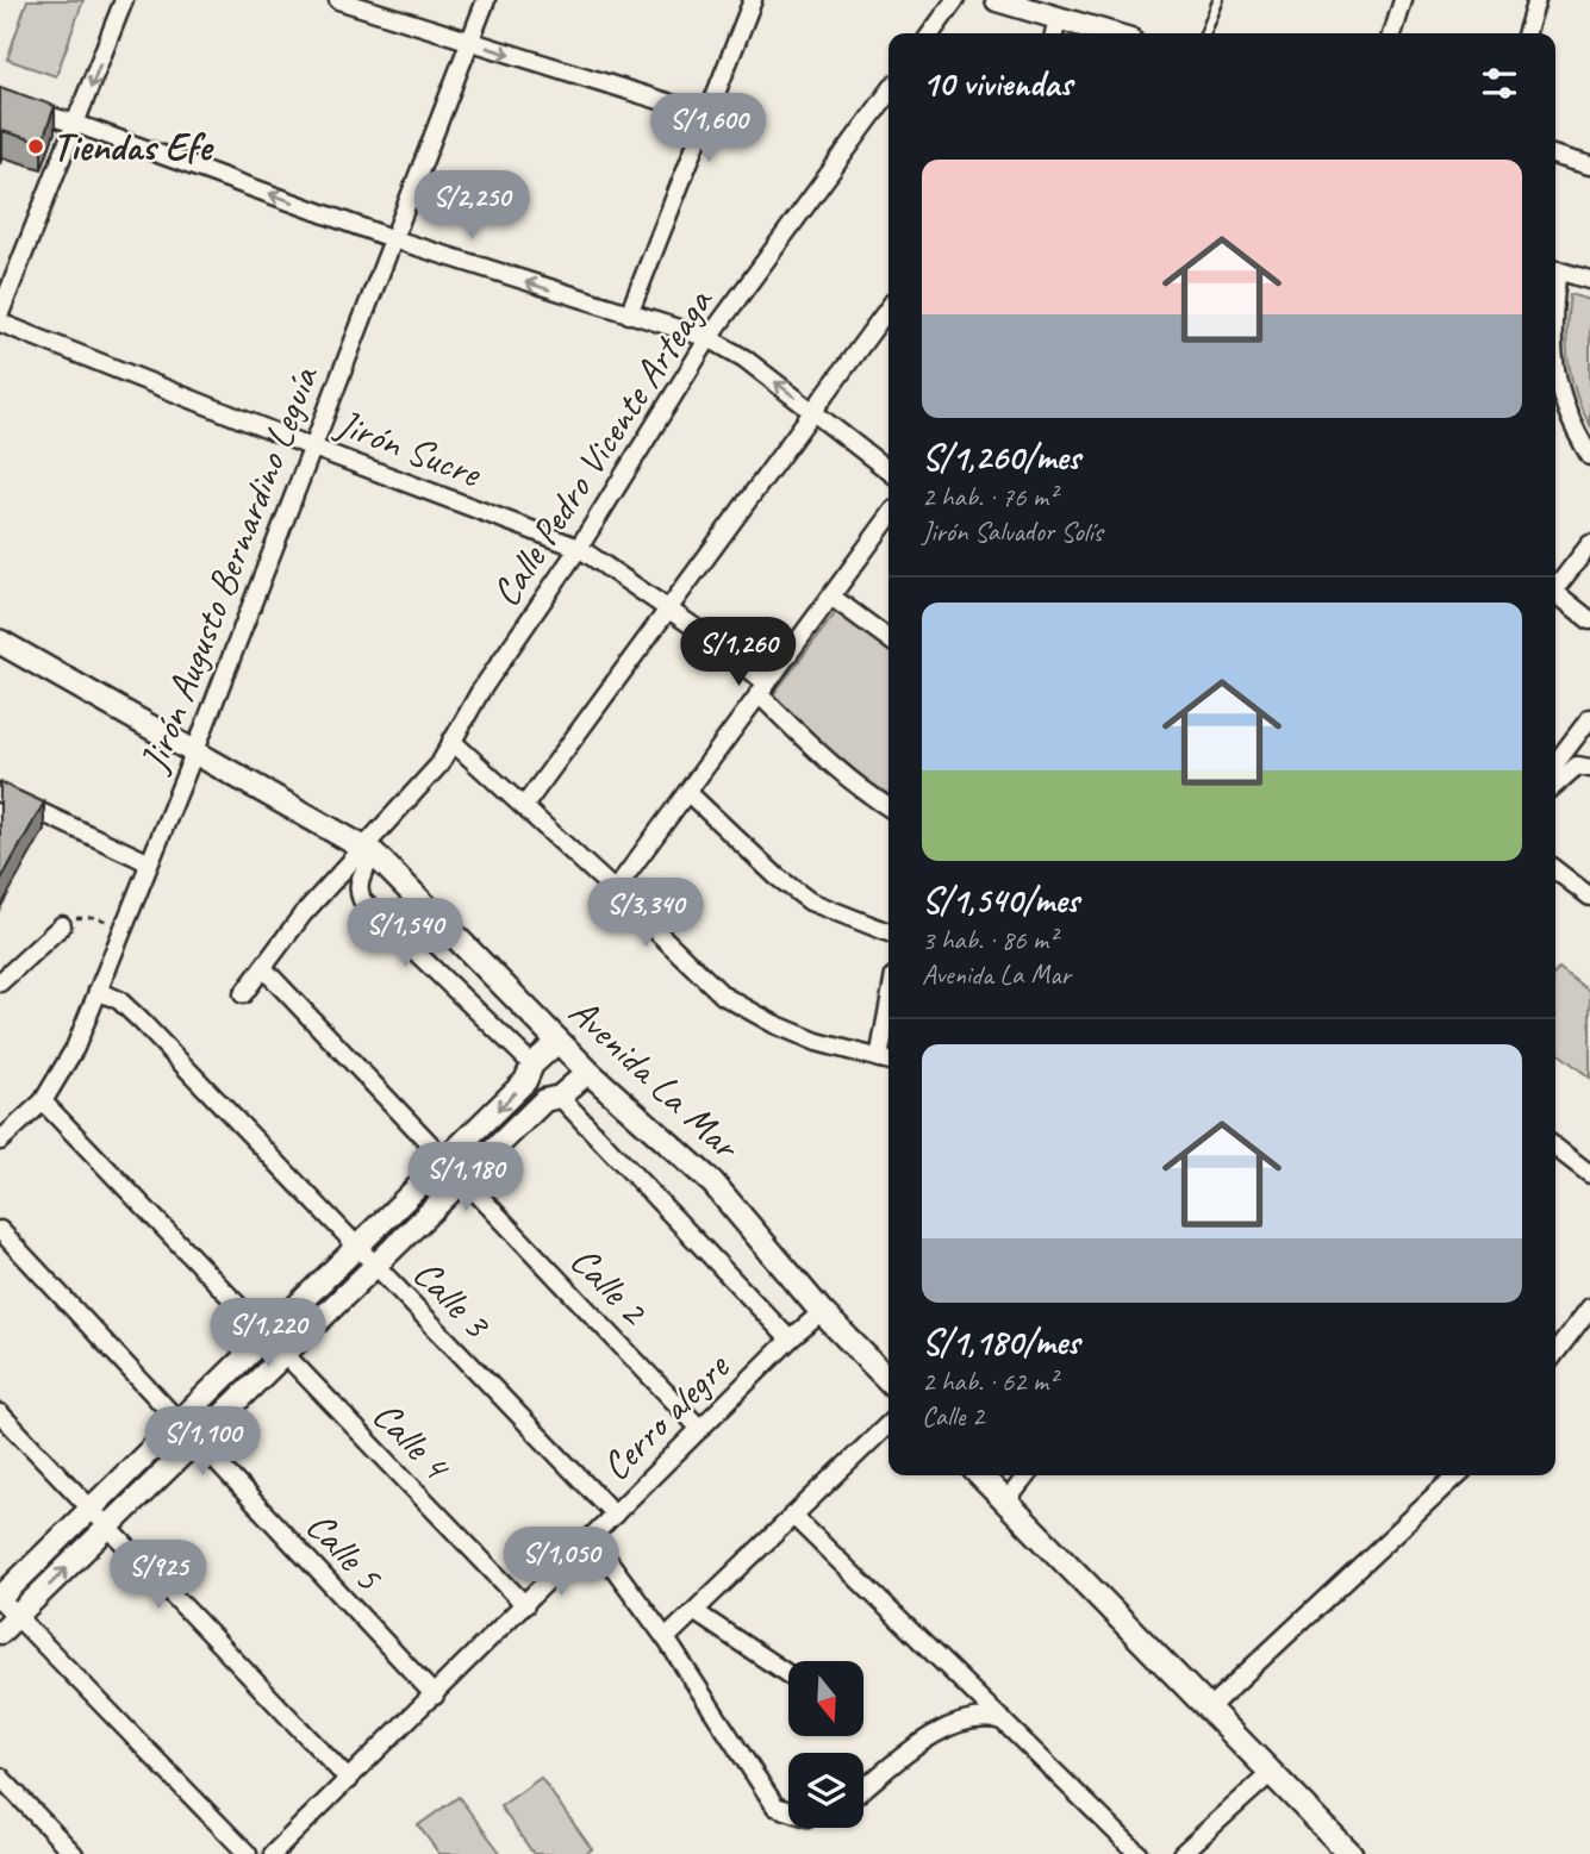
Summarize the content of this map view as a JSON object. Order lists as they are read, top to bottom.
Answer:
{
  "streets": {
    "main road": ["Avenida La Mar"],
    "street": [
      "Jirón Sucre",
      "Calle Pedro Vicente Arteaga",
      "Jirón Augusto Bernardino Leguía",
      "Calle 2",
      "Calle 3",
      "Cerro alegre",
      "Calle 4",
      "Calle 5"
    ]
  },
  "crossings": [
    ["Jirón Sucre", "Calle Pedro Vicente Arteaga"],
    ["Jirón Sucre", "Jirón Augusto Bernardino Leguía"],
    ["Calle Pedro Vicente Arteaga", "Avenida La Mar"],
    ["Calle Pedro Vicente Arteaga", "Calle 2"],
    ["Jirón Augusto Bernardino Leguía", "Avenida La Mar"],
    ["Jirón Augusto Bernardino Leguía", "Calle 3"],
    ["Jirón Augusto Bernardino Leguía", "Calle 4"],
    ["Avenida La Mar", "Cerro alegre"],
    ["Calle 2", "Cerro alegre"],
    ["Calle 3", "Cerro alegre"],
    ["Cerro alegre", "Calle 4"],
    ["Cerro alegre", "Calle 5"]
  ],
  "places": ["Tiendas Efe"],
  "north": "bottom",
  "page": {
    "heading": "10 viviendas",
    "price": [
      "S/1,600",
      "S/2,250",
      "S/1,260",
      "S/3,340",
      "S/1,540",
      "S/1,180",
      "S/1,220",
      "S/1,100",
      "S/1,050",
      "S/925"
    ],
    "list": [
      {
        "name": "S/1,260/mes",
        "note": "2 hab. · 76 m² · Jirón Salvador Solís"
      },
      {
        "name": "S/1,540/mes",
        "note": "3 hab. · 86 m² · Avenida La Mar"
      },
      {
        "name": "S/1,180/mes",
        "note": "2 hab. · 62 m² · Calle 2"
      }
    ]
  }
}
